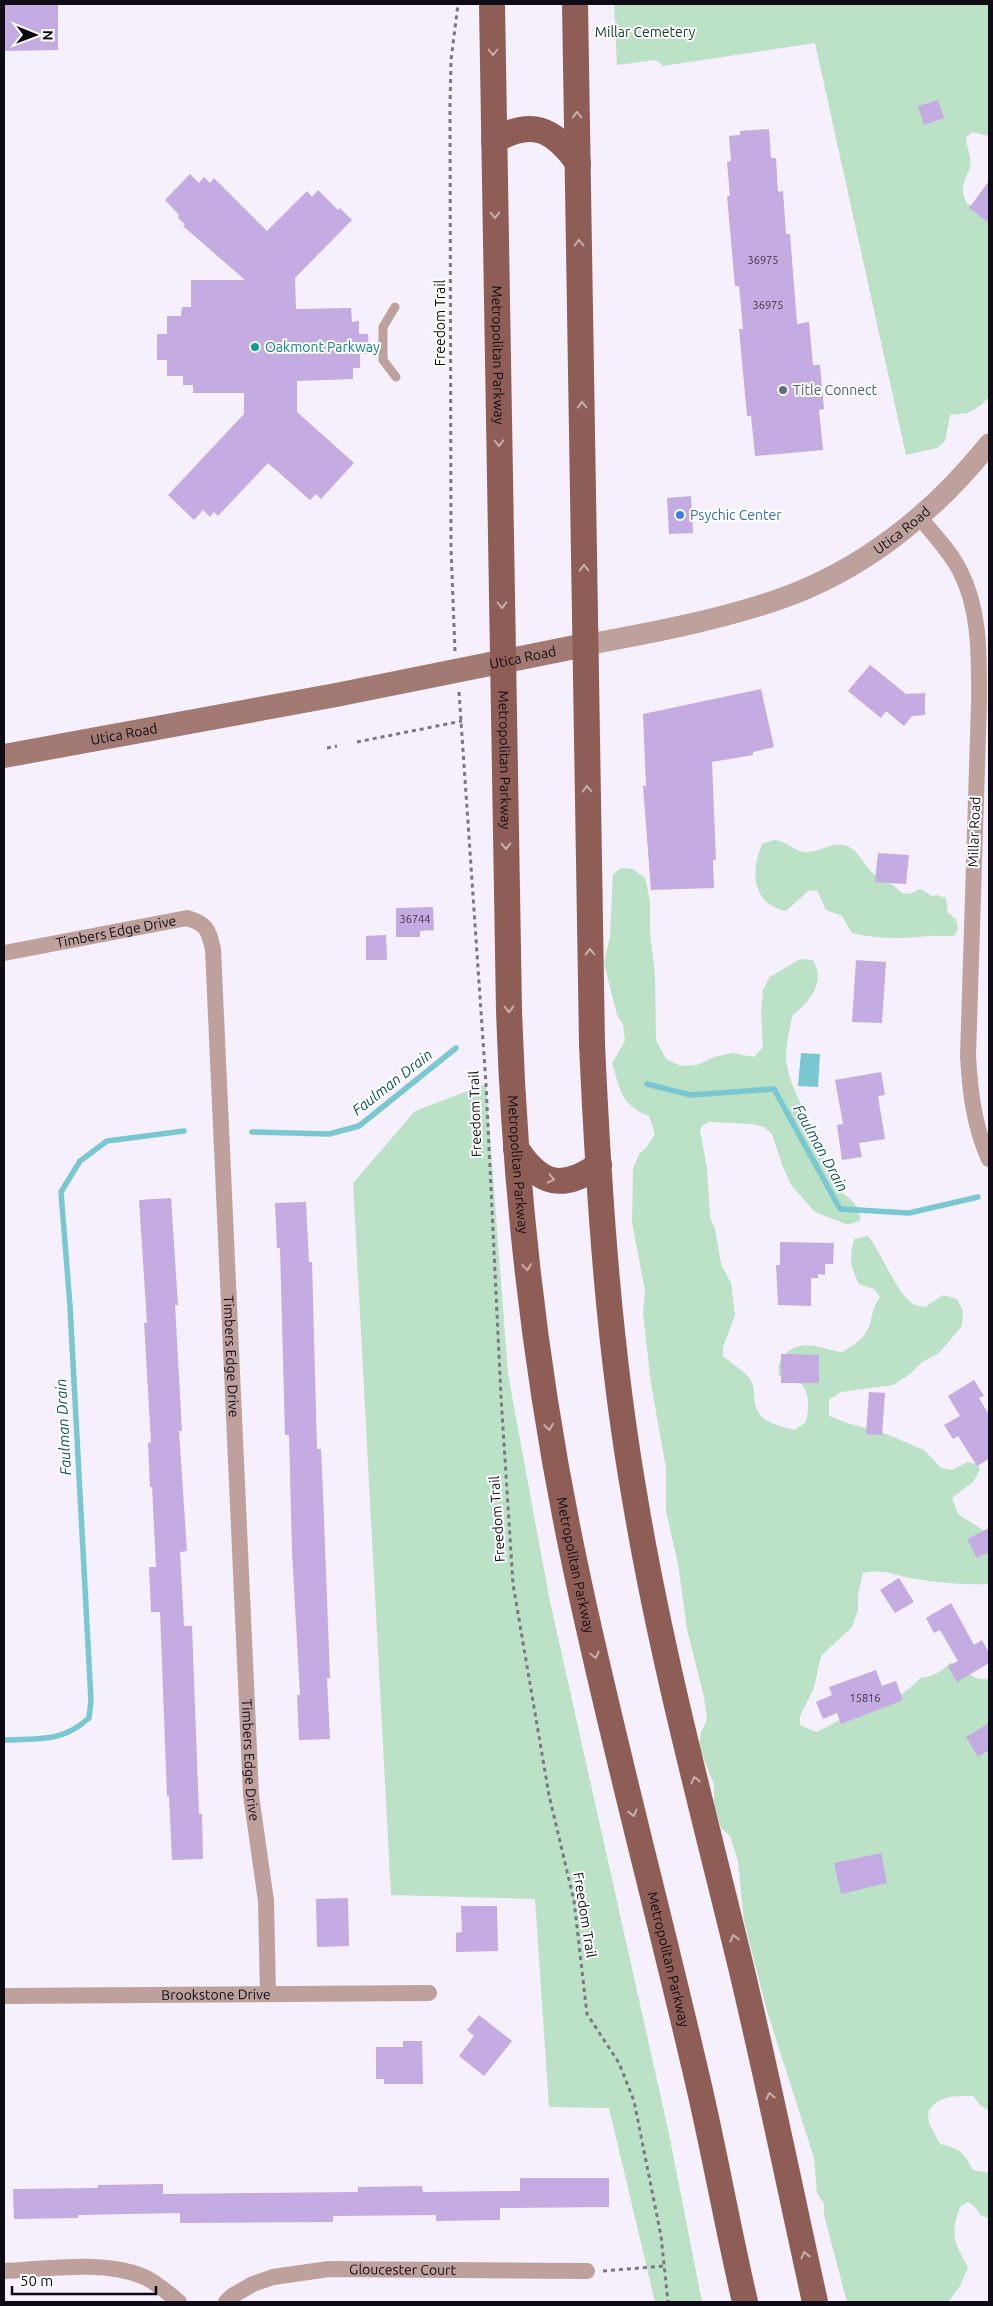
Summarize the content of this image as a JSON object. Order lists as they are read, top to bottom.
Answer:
{
  "streets": {
    "main road": ["Metropolitan Parkway", "Utica Road"],
    "street": [
      "Millar Road",
      "Timbers Edge Drive",
      "Brookstone Drive",
      "Gloucester Court"
    ],
    "path": ["Freedom Trail"]
  },
  "crossings": [
    ["Metropolitan Parkway", "Utica Road"],
    ["Utica Road", "Millar Road"],
    ["Timbers Edge Drive", "Brookstone Drive"]
  ],
  "water": ["Faulman Drain"],
  "parks": ["Millar Cemetery"],
  "places": ["Oakmont Parkway", "Title Connect", "Psychic Center"],
  "house_numbers": [
    "36975",
    "36975",
    "36744",
    "15816"
  ],
  "scale_bar": "50 m",
  "north": "right"
}
